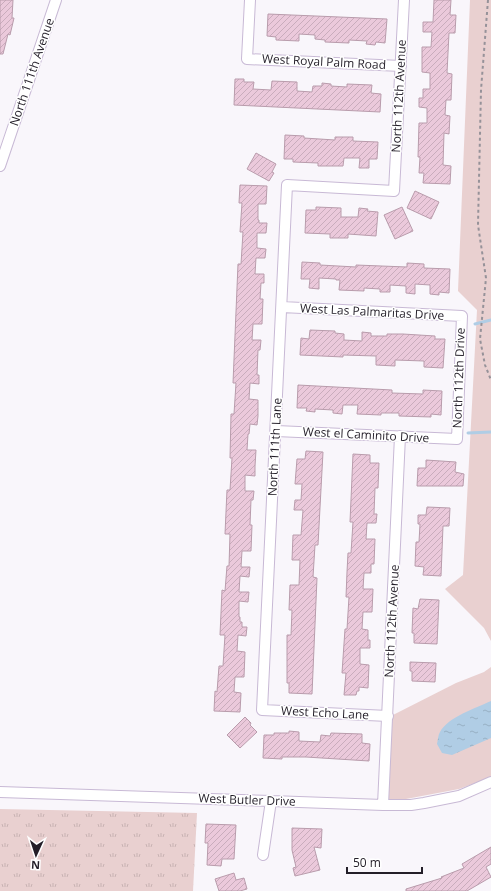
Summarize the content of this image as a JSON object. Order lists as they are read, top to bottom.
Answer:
{
  "streets": {
    "street": [
      "West Royal Palm Road",
      "North 111th Avenue",
      "North 112th Avenue",
      "West Las Palmaritas Drive",
      "North 112th Drive",
      "West el Caminito Drive",
      "North 111th Lane",
      "West Echo Lane",
      "West Butler Drive"
    ]
  },
  "crossings": [
    ["West Royal Palm Road", "North 112th Avenue"],
    ["North 112th Avenue", "West el Caminito Drive"],
    ["North 112th Avenue", "North 111th Lane"],
    ["North 112th Avenue", "West Echo Lane"],
    ["North 112th Avenue", "West Butler Drive"],
    ["West Las Palmaritas Drive", "North 112th Drive"],
    ["West Las Palmaritas Drive", "North 111th Lane"],
    ["North 112th Drive", "West el Caminito Drive"],
    ["West el Caminito Drive", "North 111th Lane"],
    ["North 111th Lane", "West Echo Lane"]
  ],
  "scale_bar": "50 m",
  "north": "bottom"
}
